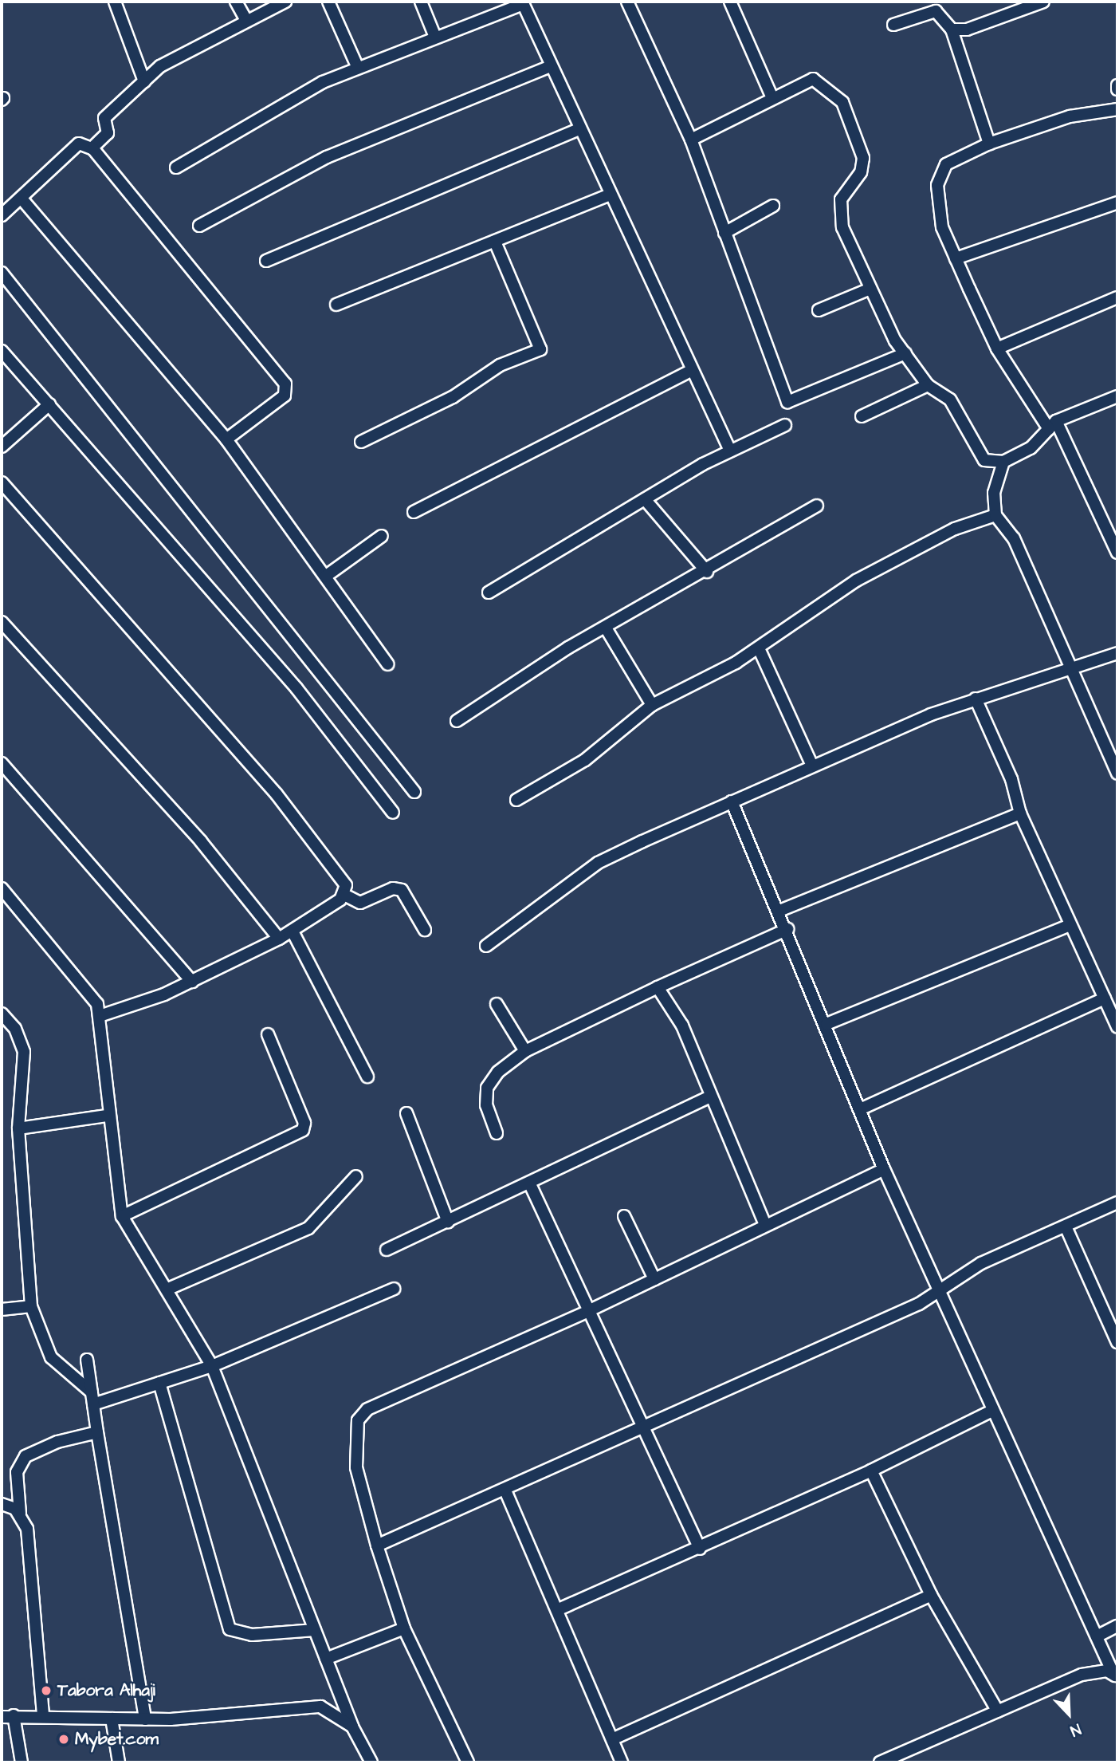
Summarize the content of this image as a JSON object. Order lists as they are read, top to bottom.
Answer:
{
  "places": ["Tabora Alhaji", "Mybet.com"],
  "north": "bottom right"
}
